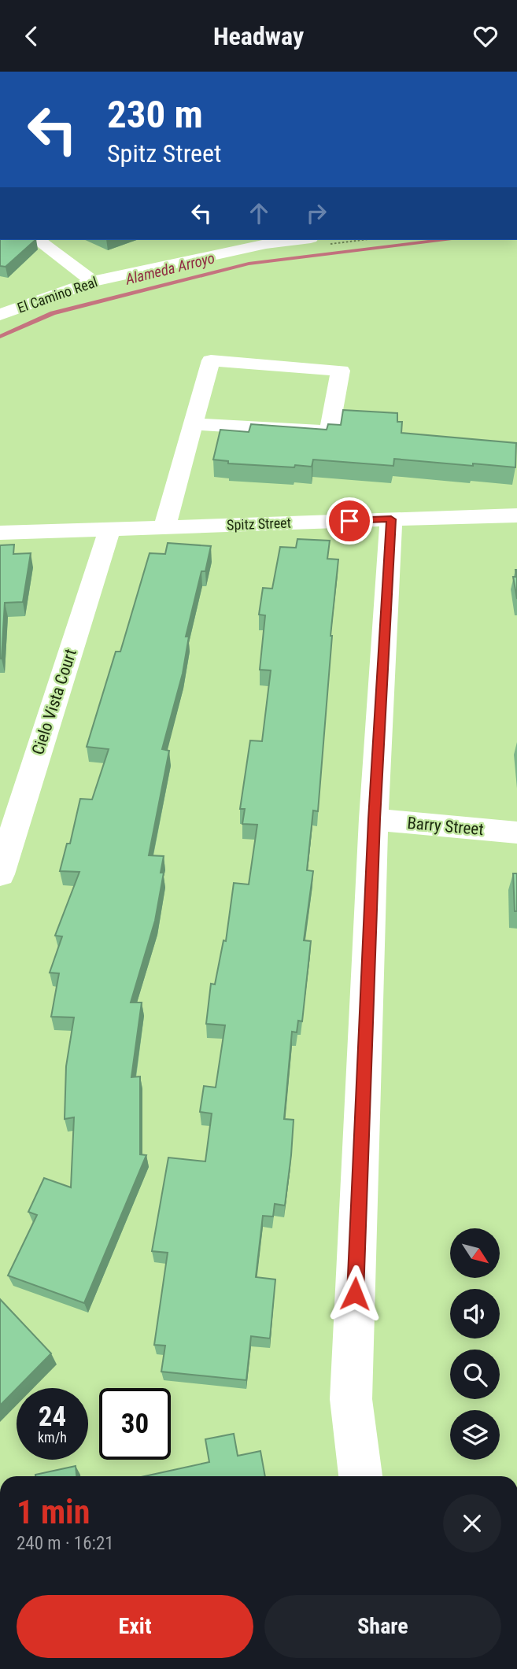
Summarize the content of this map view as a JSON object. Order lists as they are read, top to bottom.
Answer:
{
  "streets": {
    "street": [
      "El Camino Real",
      "Spitz Street",
      "Cielo Vista Court",
      "Barry Street"
    ]
  },
  "crossings": [
    ["Spitz Street", "Cielo Vista Court"]
  ],
  "water": ["Alameda Arroyo"],
  "north": "bottom right",
  "page": {
    "header": "Headway",
    "turn": ["230 m", "Spitz Street"],
    "speed": "24 km/h",
    "limit": "30",
    "heading": ["1 min", "240 m · 16:21"],
    "buttons": ["Exit", "Share"]
  }
}
